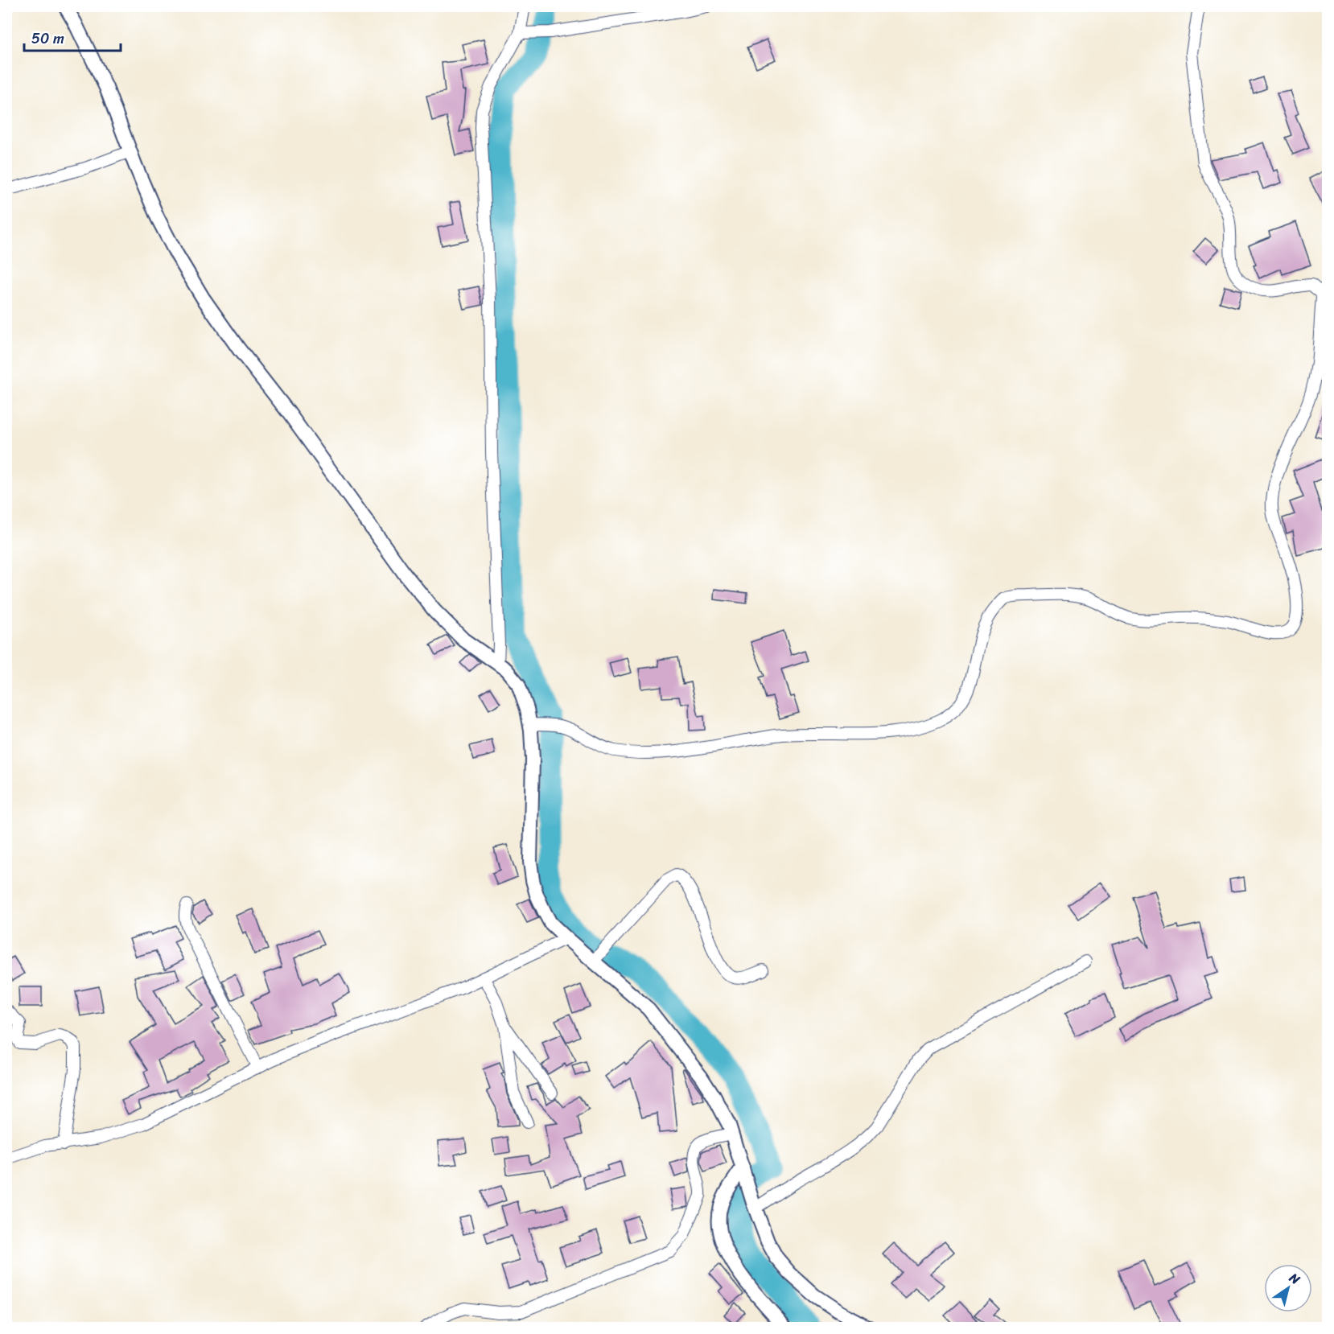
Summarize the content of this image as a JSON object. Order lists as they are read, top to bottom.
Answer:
{
  "scale_bar": "50 m",
  "north": "top right"
}
